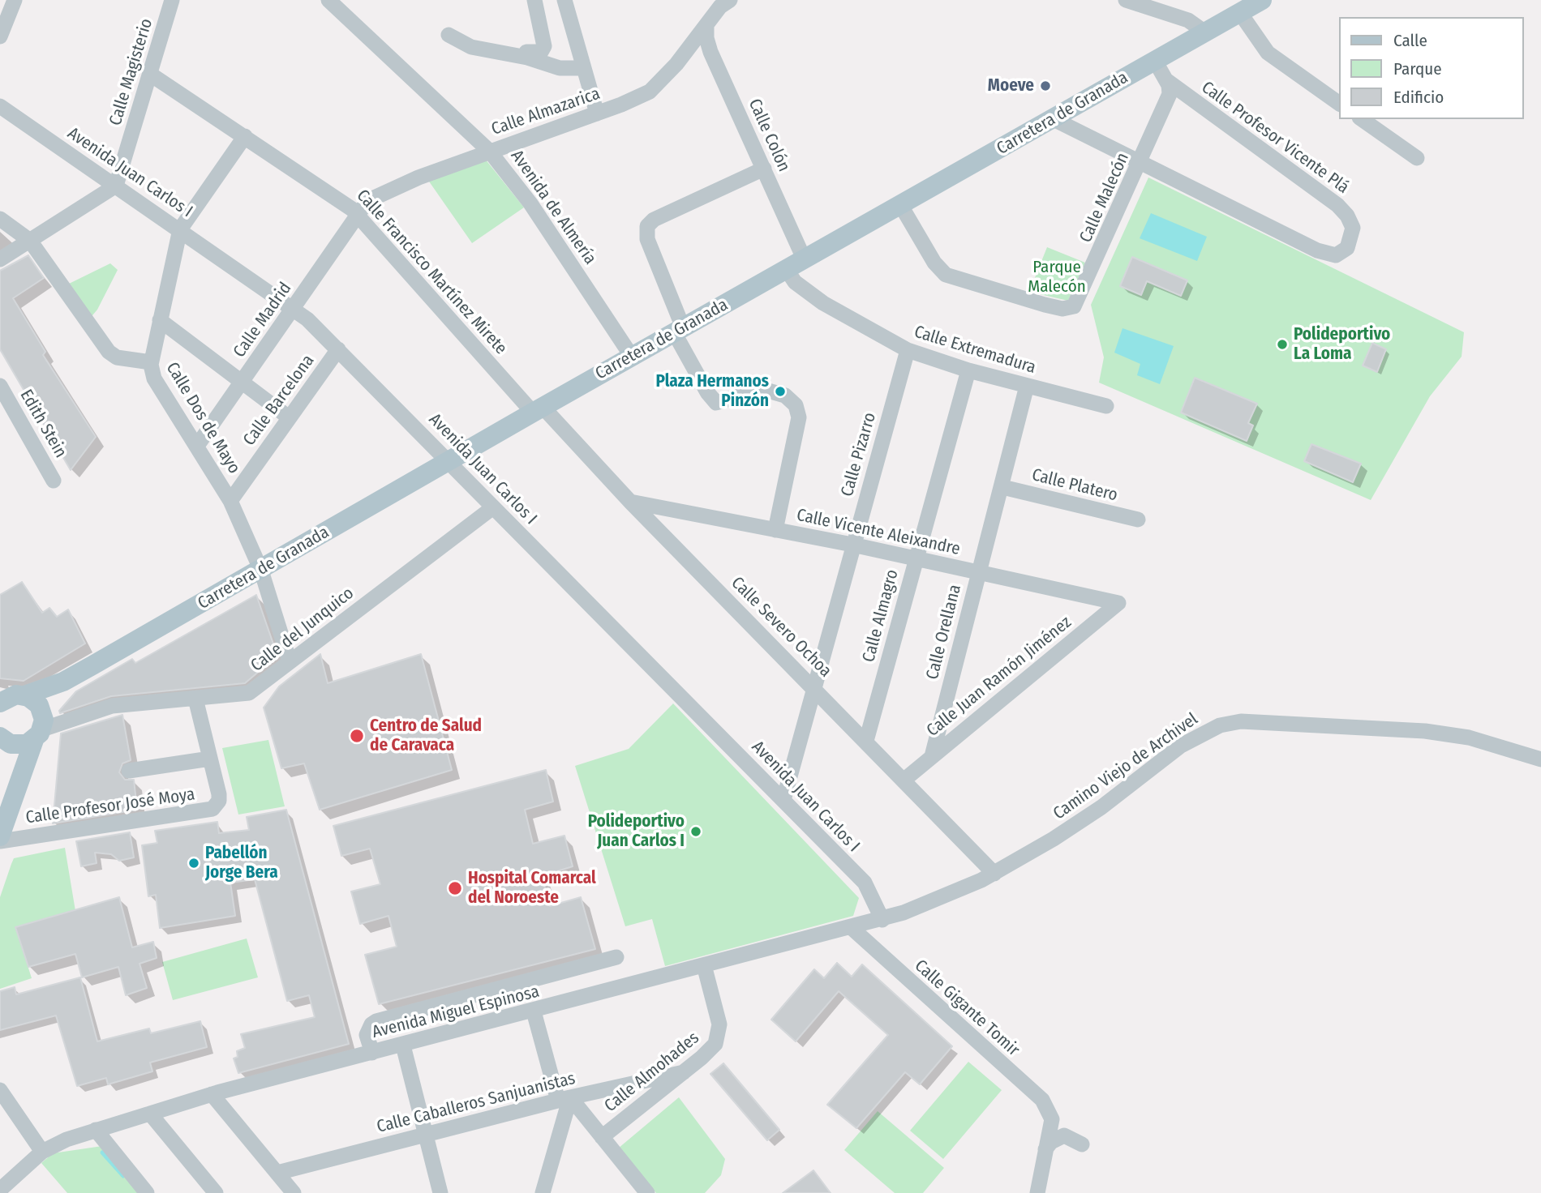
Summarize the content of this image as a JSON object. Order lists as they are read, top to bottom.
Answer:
{
  "streets": {
    "main road": ["Carretera de Granada"],
    "street": [
      "Calle Magisterio",
      "Calle Almazarica",
      "Calle Colón",
      "Calle Profesor Vicente Plá",
      "Avenida Juan Carlos I",
      "Calle Malecón",
      "Avenida de Almería",
      "Calle Francisco Martínez Mirete",
      "Calle Madrid",
      "Calle Extremadura",
      "Calle Barcelona",
      "Calle Dos de Mayo",
      "Edith Stein",
      "Calle Pizarro",
      "Calle Platero",
      "Calle Vicente Aleixandre",
      "Calle Almagro",
      "Calle Severo Ochoa",
      "Calle del Junquico",
      "Calle Orellana",
      "Calle Juan Ramón Jiménez",
      "Camino Viejo de Archivel",
      "Calle Profesor José Moya",
      "Calle Gigante Tomir",
      "Avenida Miguel Espinosa",
      "Calle Almohades",
      "Calle Caballeros Sanjuanistas"
    ]
  },
  "crossings": [
    ["Calle Magisterio", "Avenida Juan Carlos I"],
    ["Calle Magisterio", "Calle Francisco Martínez Mirete"],
    ["Calle Almazarica", "Calle Colón"],
    ["Calle Almazarica", "Avenida de Almería"],
    ["Calle Almazarica", "Calle Francisco Martínez Mirete"],
    ["Calle Almazarica", "Calle Madrid"],
    ["Carretera de Granada", "Calle Colón"],
    ["Carretera de Granada", "Avenida Juan Carlos I"],
    ["Carretera de Granada", "Calle Malecón"],
    ["Carretera de Granada", "Avenida de Almería"],
    ["Carretera de Granada", "Calle Francisco Martínez Mirete"],
    ["Carretera de Granada", "Calle Extremadura"],
    ["Carretera de Granada", "Calle Dos de Mayo"],
    ["Carretera de Granada", "Calle Severo Ochoa"],
    ["Carretera de Granada", "Calle del Junquico"],
    ["Carretera de Granada", "Calle Profesor José Moya"],
    ["Calle Profesor Vicente Plá", "Calle Malecón"],
    ["Avenida Juan Carlos I", "Calle Madrid"],
    ["Avenida Juan Carlos I", "Calle Barcelona"],
    ["Avenida Juan Carlos I", "Calle Dos de Mayo"],
    ["Avenida Juan Carlos I", "Calle Pizarro"],
    ["Avenida Juan Carlos I", "Calle del Junquico"],
    ["Avenida Juan Carlos I", "Camino Viejo de Archivel"],
    ["Avenida Juan Carlos I", "Avenida Miguel Espinosa"],
    ["Calle Francisco Martínez Mirete", "Calle Madrid"],
    ["Calle Francisco Martínez Mirete", "Calle Dos de Mayo"],
    ["Calle Francisco Martínez Mirete", "Calle Severo Ochoa"],
    ["Calle Madrid", "Calle Dos de Mayo"],
    ["Calle Extremadura", "Calle Pizarro"],
    ["Calle Extremadura", "Calle Almagro"],
    ["Calle Extremadura", "Calle Orellana"],
    ["Calle Barcelona", "Calle Dos de Mayo"],
    ["Calle Dos de Mayo", "Calle del Junquico"],
    ["Calle Pizarro", "Calle Vicente Aleixandre"],
    ["Calle Pizarro", "Calle Severo Ochoa"],
    ["Calle Platero", "Calle Orellana"],
    ["Calle Vicente Aleixandre", "Calle Almagro"],
    ["Calle Vicente Aleixandre", "Calle Severo Ochoa"],
    ["Calle Vicente Aleixandre", "Calle Orellana"],
    ["Calle Vicente Aleixandre", "Calle Juan Ramón Jiménez"],
    ["Calle Almagro", "Calle Severo Ochoa"],
    ["Calle Severo Ochoa", "Calle Juan Ramón Jiménez"],
    ["Calle Severo Ochoa", "Camino Viejo de Archivel"],
    ["Calle del Junquico", "Calle Profesor José Moya"],
    ["Calle Orellana", "Calle Juan Ramón Jiménez"],
    ["Camino Viejo de Archivel", "Avenida Miguel Espinosa"],
    ["Calle Gigante Tomir", "Avenida Miguel Espinosa"],
    ["Avenida Miguel Espinosa", "Calle Almohades"],
    ["Calle Almohades", "Calle Caballeros Sanjuanistas"]
  ],
  "parks": ["Parque Malecón"],
  "places": [
    "Moeve",
    "Polideportivo La Loma",
    "Plaza Hermanos Pinzón",
    "Centro de Salud de Caravaca",
    "Polideportivo Juan Carlos I",
    "Pabellón Jorge Bera",
    "Hospital Comarcal del Noroeste"
  ],
  "legend": ["Calle", "Parque", "Edificio"]
}
